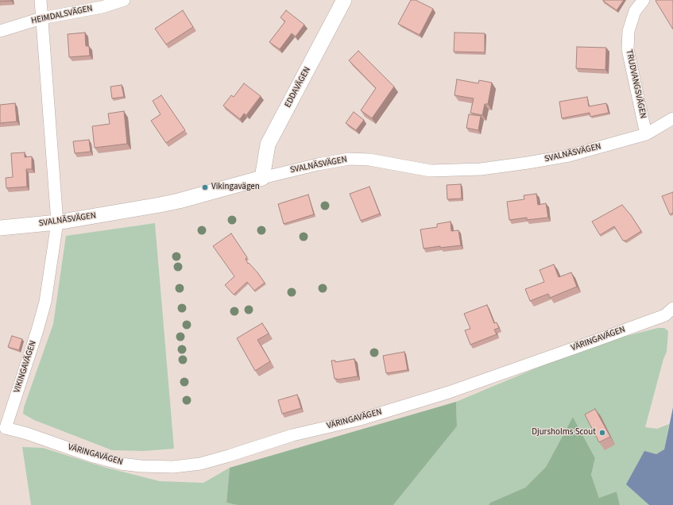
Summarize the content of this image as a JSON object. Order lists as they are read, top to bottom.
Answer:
{
  "streets": {
    "street": [
      "HEIMDALSVÄGEN",
      "TRUDVANGSVÄGEN",
      "EDDAVÄGEN",
      "SVALNÄSVÄGEN",
      "VÄRINGAVÄGEN",
      "VIKINGAVÄGEN"
    ]
  },
  "crossings": [
    ["HEIMDALSVÄGEN", "VIKINGAVÄGEN"],
    ["TRUDVANGSVÄGEN", "SVALNÄSVÄGEN"],
    ["EDDAVÄGEN", "SVALNÄSVÄGEN"],
    ["SVALNÄSVÄGEN", "VIKINGAVÄGEN"],
    ["VÄRINGAVÄGEN", "VIKINGAVÄGEN"]
  ],
  "places": ["Vikingavägen", "Djursholms Scout"]
}
